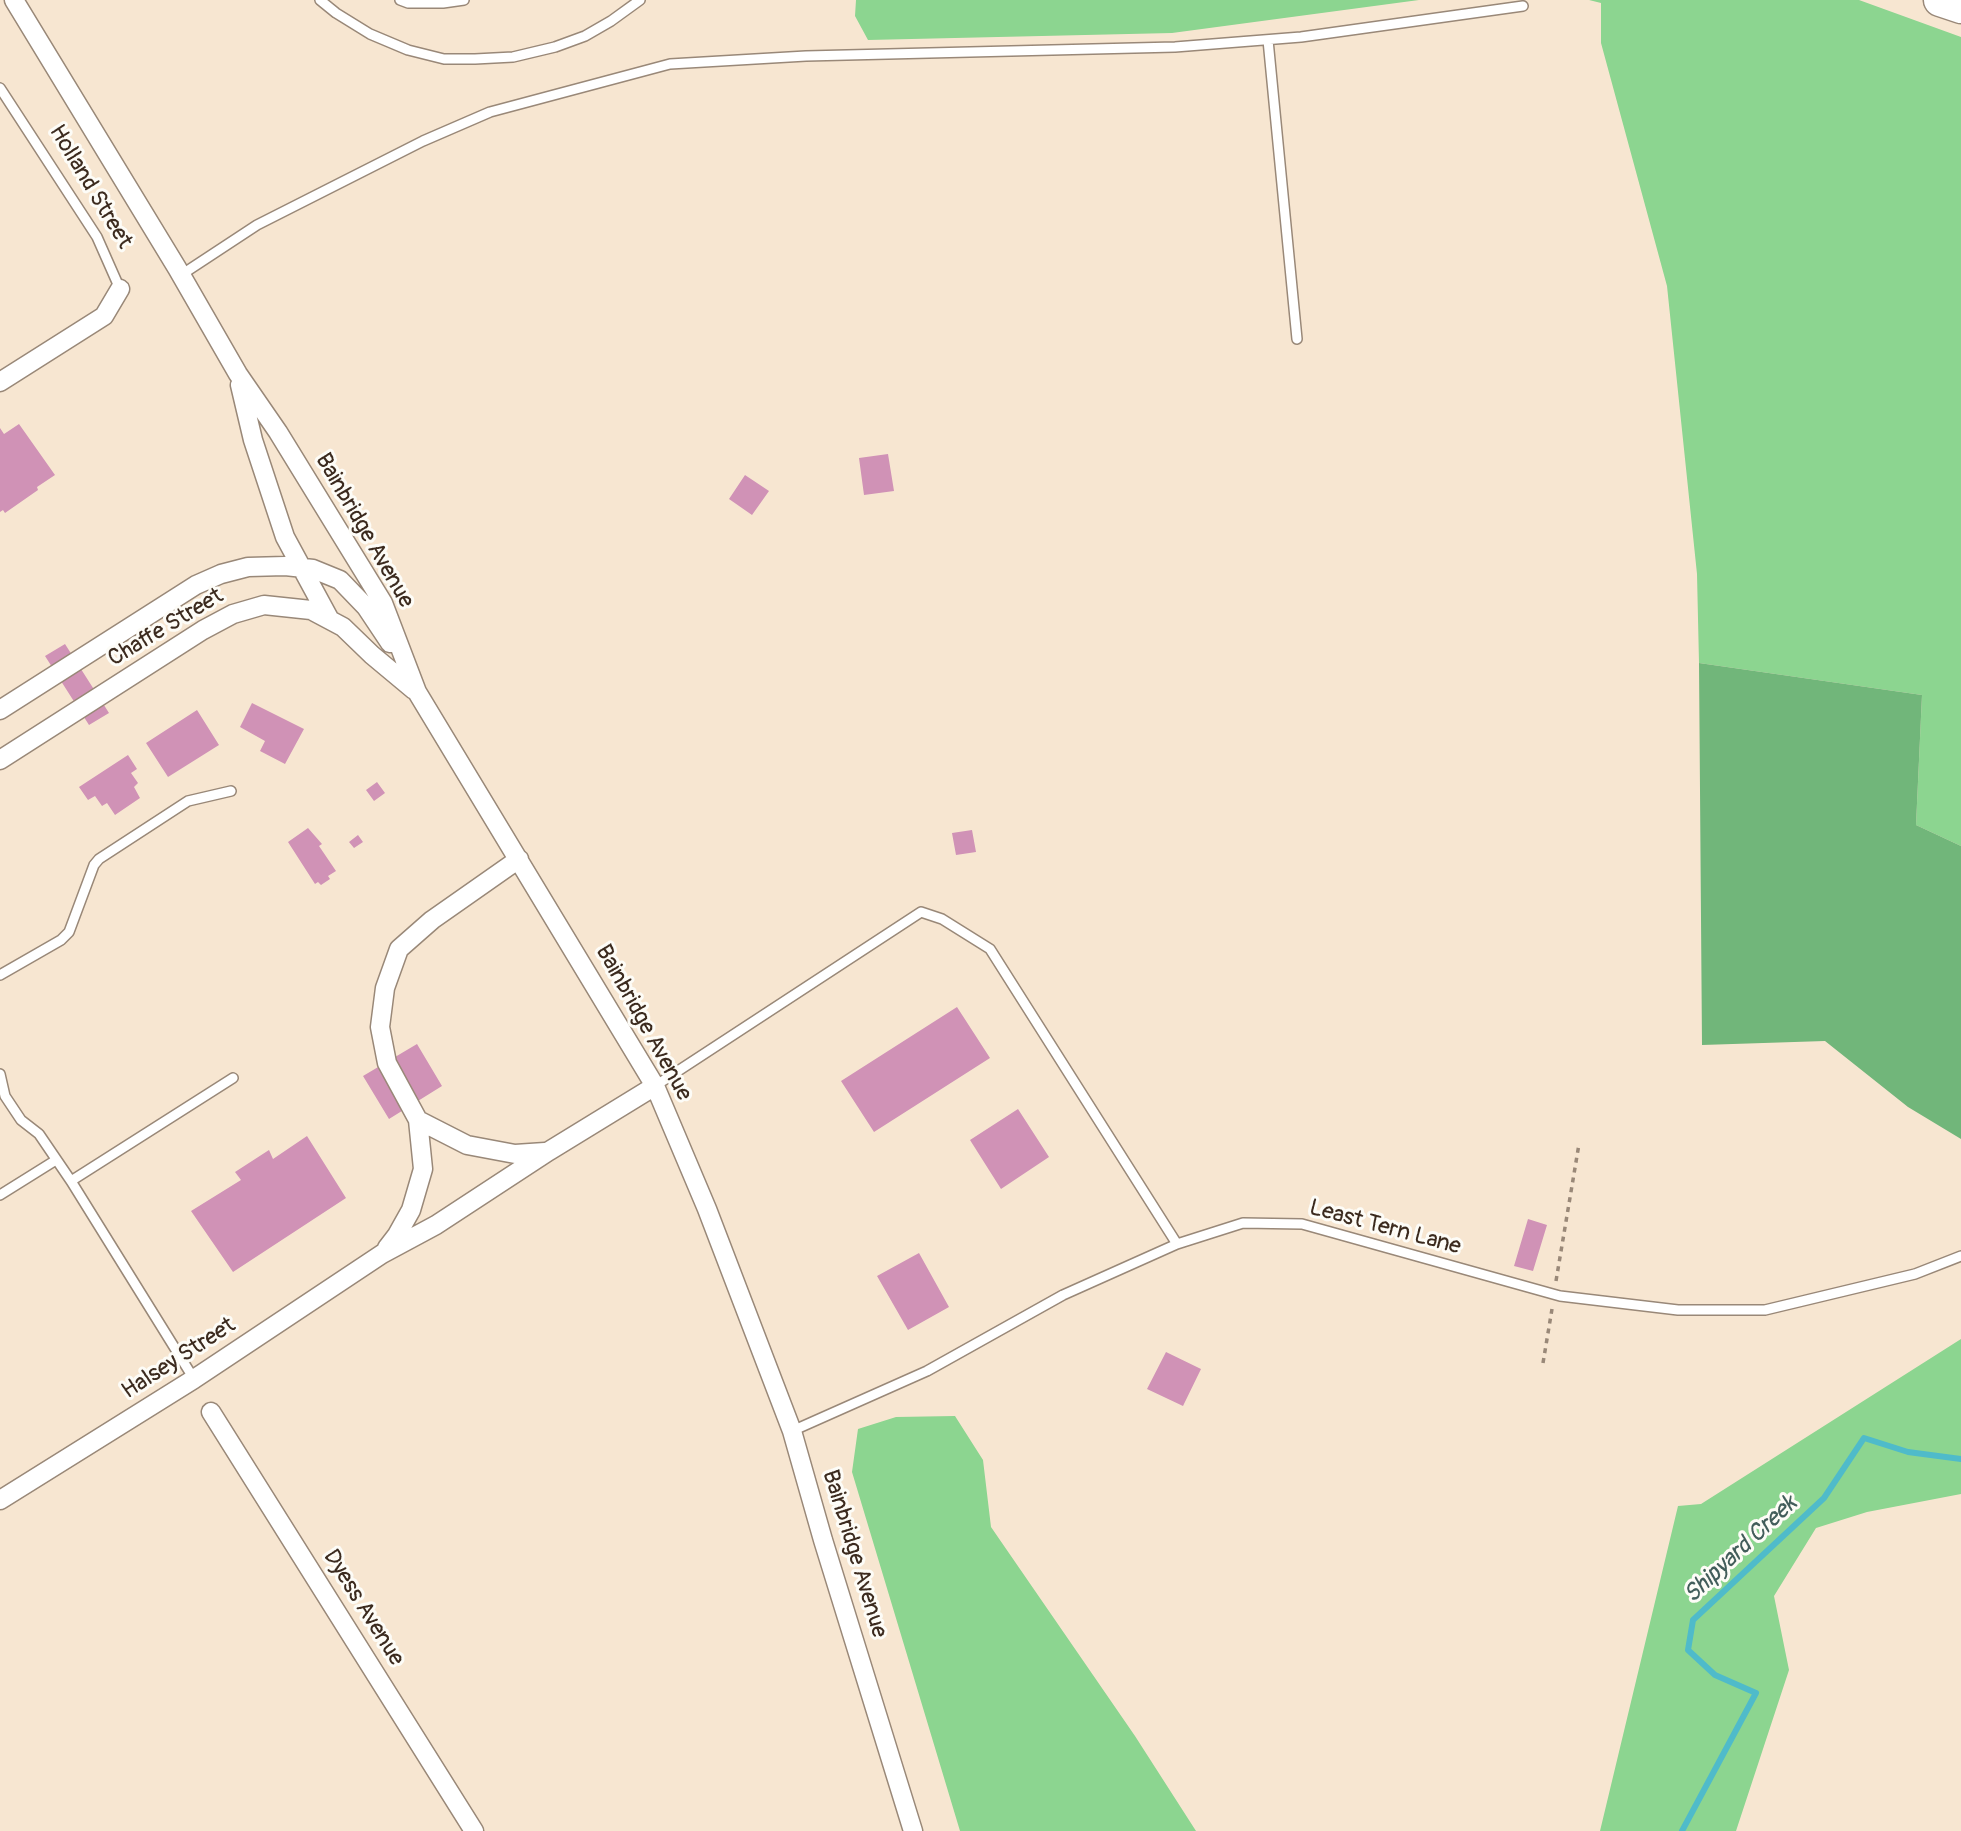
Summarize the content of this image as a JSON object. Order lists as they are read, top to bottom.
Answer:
{
  "streets": {
    "street": [
      "Holland Street",
      "Bainbridge Avenue",
      "Chaffe Street",
      "Halsey Street",
      "Dyess Avenue"
    ],
    "lane": ["Least Tern Lane"]
  },
  "crossings": [
    ["Bainbridge Avenue", "Chaffe Street"],
    ["Bainbridge Avenue", "Least Tern Lane"],
    ["Bainbridge Avenue", "Halsey Street"]
  ],
  "water": ["Shipyard Creek"]
}
